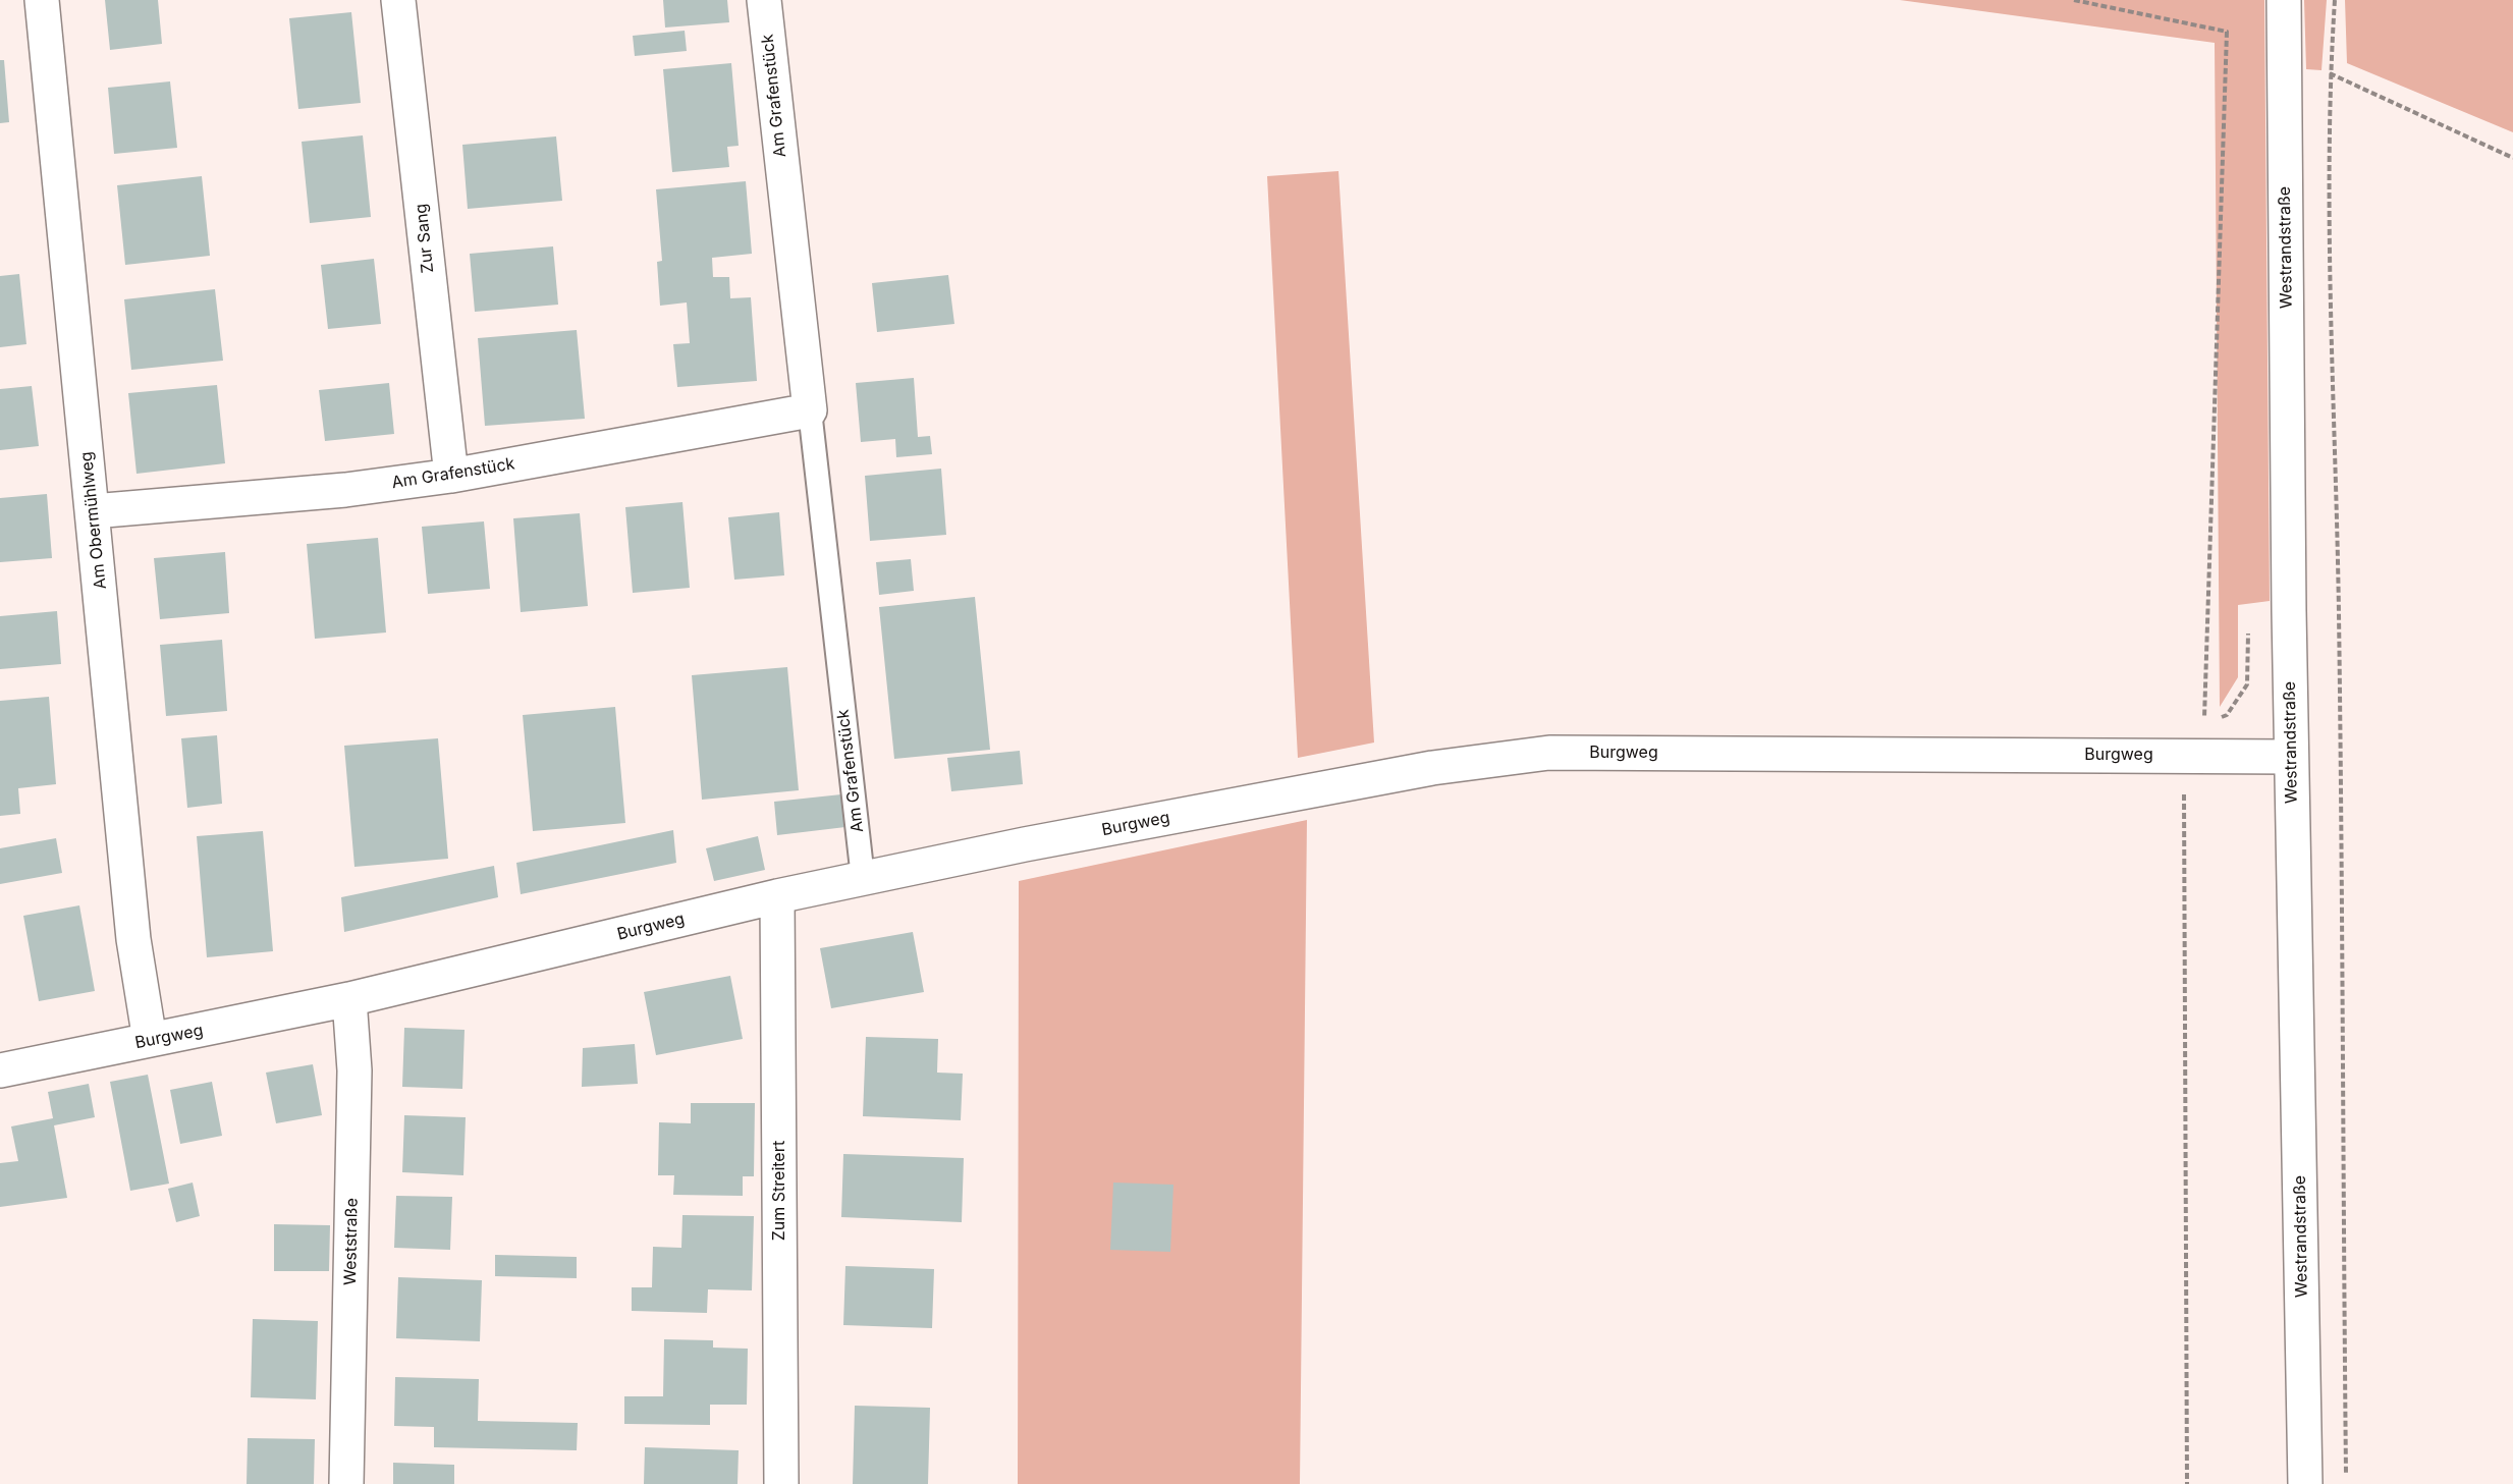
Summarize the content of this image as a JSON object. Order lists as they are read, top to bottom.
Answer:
{
  "streets": {
    "street": [
      "Am Grafenstück",
      "Zur Sang",
      "Westrandstraße",
      "Am Obermühlweg",
      "Burgweg",
      "Zum Streitert",
      "Weststraße"
    ]
  },
  "crossings": [
    ["Am Grafenstück", "Zur Sang"],
    ["Am Grafenstück", "Am Obermühlweg"],
    ["Am Grafenstück", "Burgweg"],
    ["Westrandstraße", "Burgweg"],
    ["Am Obermühlweg", "Burgweg"],
    ["Burgweg", "Zum Streitert"],
    ["Burgweg", "Weststraße"]
  ]
}
